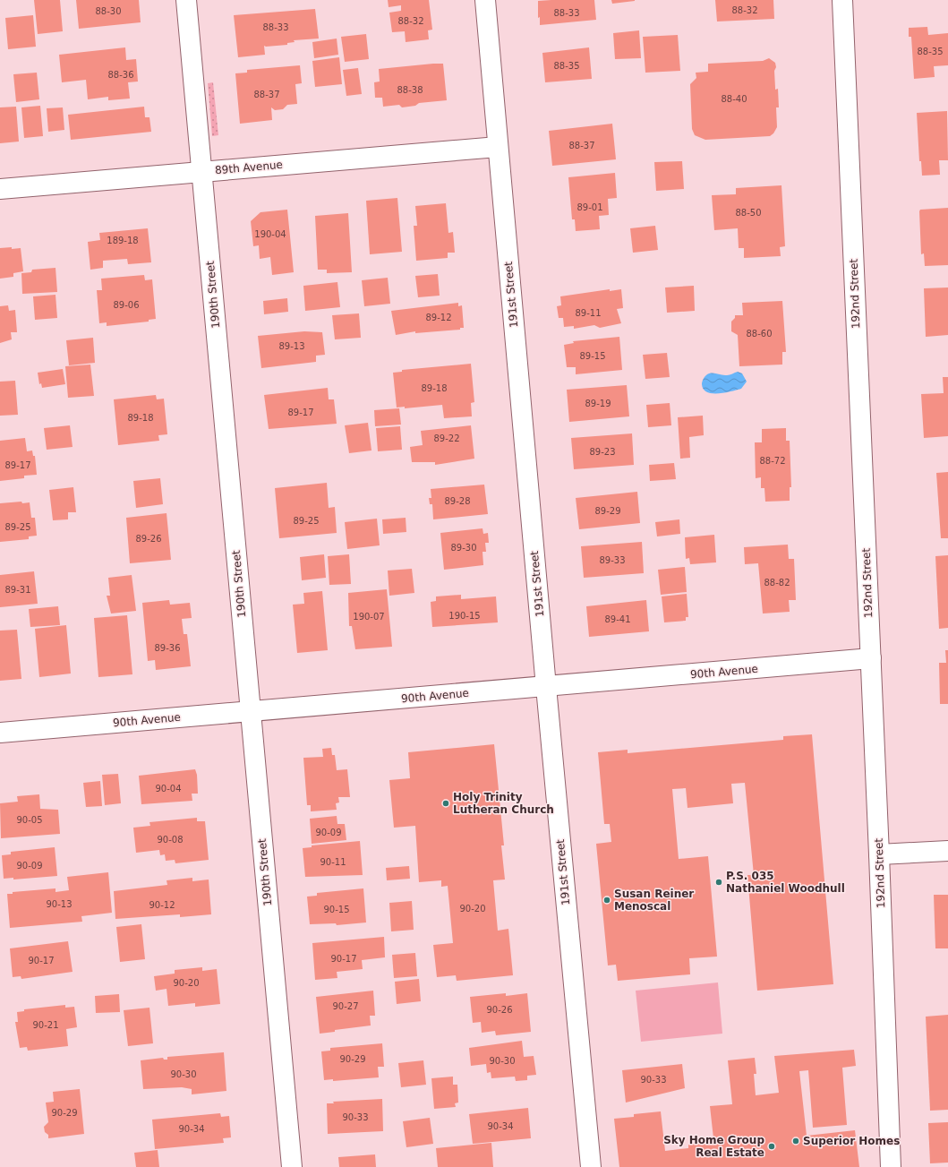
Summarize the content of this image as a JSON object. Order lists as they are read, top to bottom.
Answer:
{
  "streets": {
    "street": [
      "89th Avenue",
      "192nd Street",
      "190th Street",
      "191st Street",
      "90th Avenue"
    ]
  },
  "crossings": [
    ["89th Avenue", "190th Street"],
    ["89th Avenue", "191st Street"],
    ["192nd Street", "90th Avenue"],
    ["190th Street", "90th Avenue"],
    ["191st Street", "90th Avenue"]
  ],
  "places": [
    "Holy Trinity Lutheran Church",
    "P.S. 035 Nathaniel Woodhull",
    "Susan Reiner Menoscal",
    "Superior Homes",
    "Sky Home Group Real Estate"
  ],
  "house_numbers": [
    "88-32",
    "88-30",
    "88-33",
    "88-32",
    "88-33",
    "88-35",
    "88-35",
    "88-36",
    "88-38",
    "88-37",
    "88-40",
    "88-37",
    "89-01",
    "88-50",
    "190-04",
    "189-18",
    "89-06",
    "89-11",
    "89-12",
    "88-60",
    "89-13",
    "89-15",
    "89-18",
    "89-19",
    "89-17",
    "89-18",
    "89-22",
    "89-23",
    "88-72",
    "89-17",
    "89-28",
    "89-29",
    "89-25",
    "89-25",
    "89-26",
    "89-30",
    "89-33",
    "88-82",
    "89-31",
    "190-15",
    "190-07",
    "89-41",
    "89-36",
    "90-04",
    "90-05",
    "90-09",
    "90-08",
    "90-11",
    "90-09",
    "90-13",
    "90-12",
    "90-20",
    "90-15",
    "90-17",
    "90-17",
    "90-20",
    "90-27",
    "90-26",
    "90-21",
    "90-29",
    "90-30",
    "90-30",
    "90-33",
    "90-29",
    "90-33",
    "90-34",
    "90-34"
  ]
}
